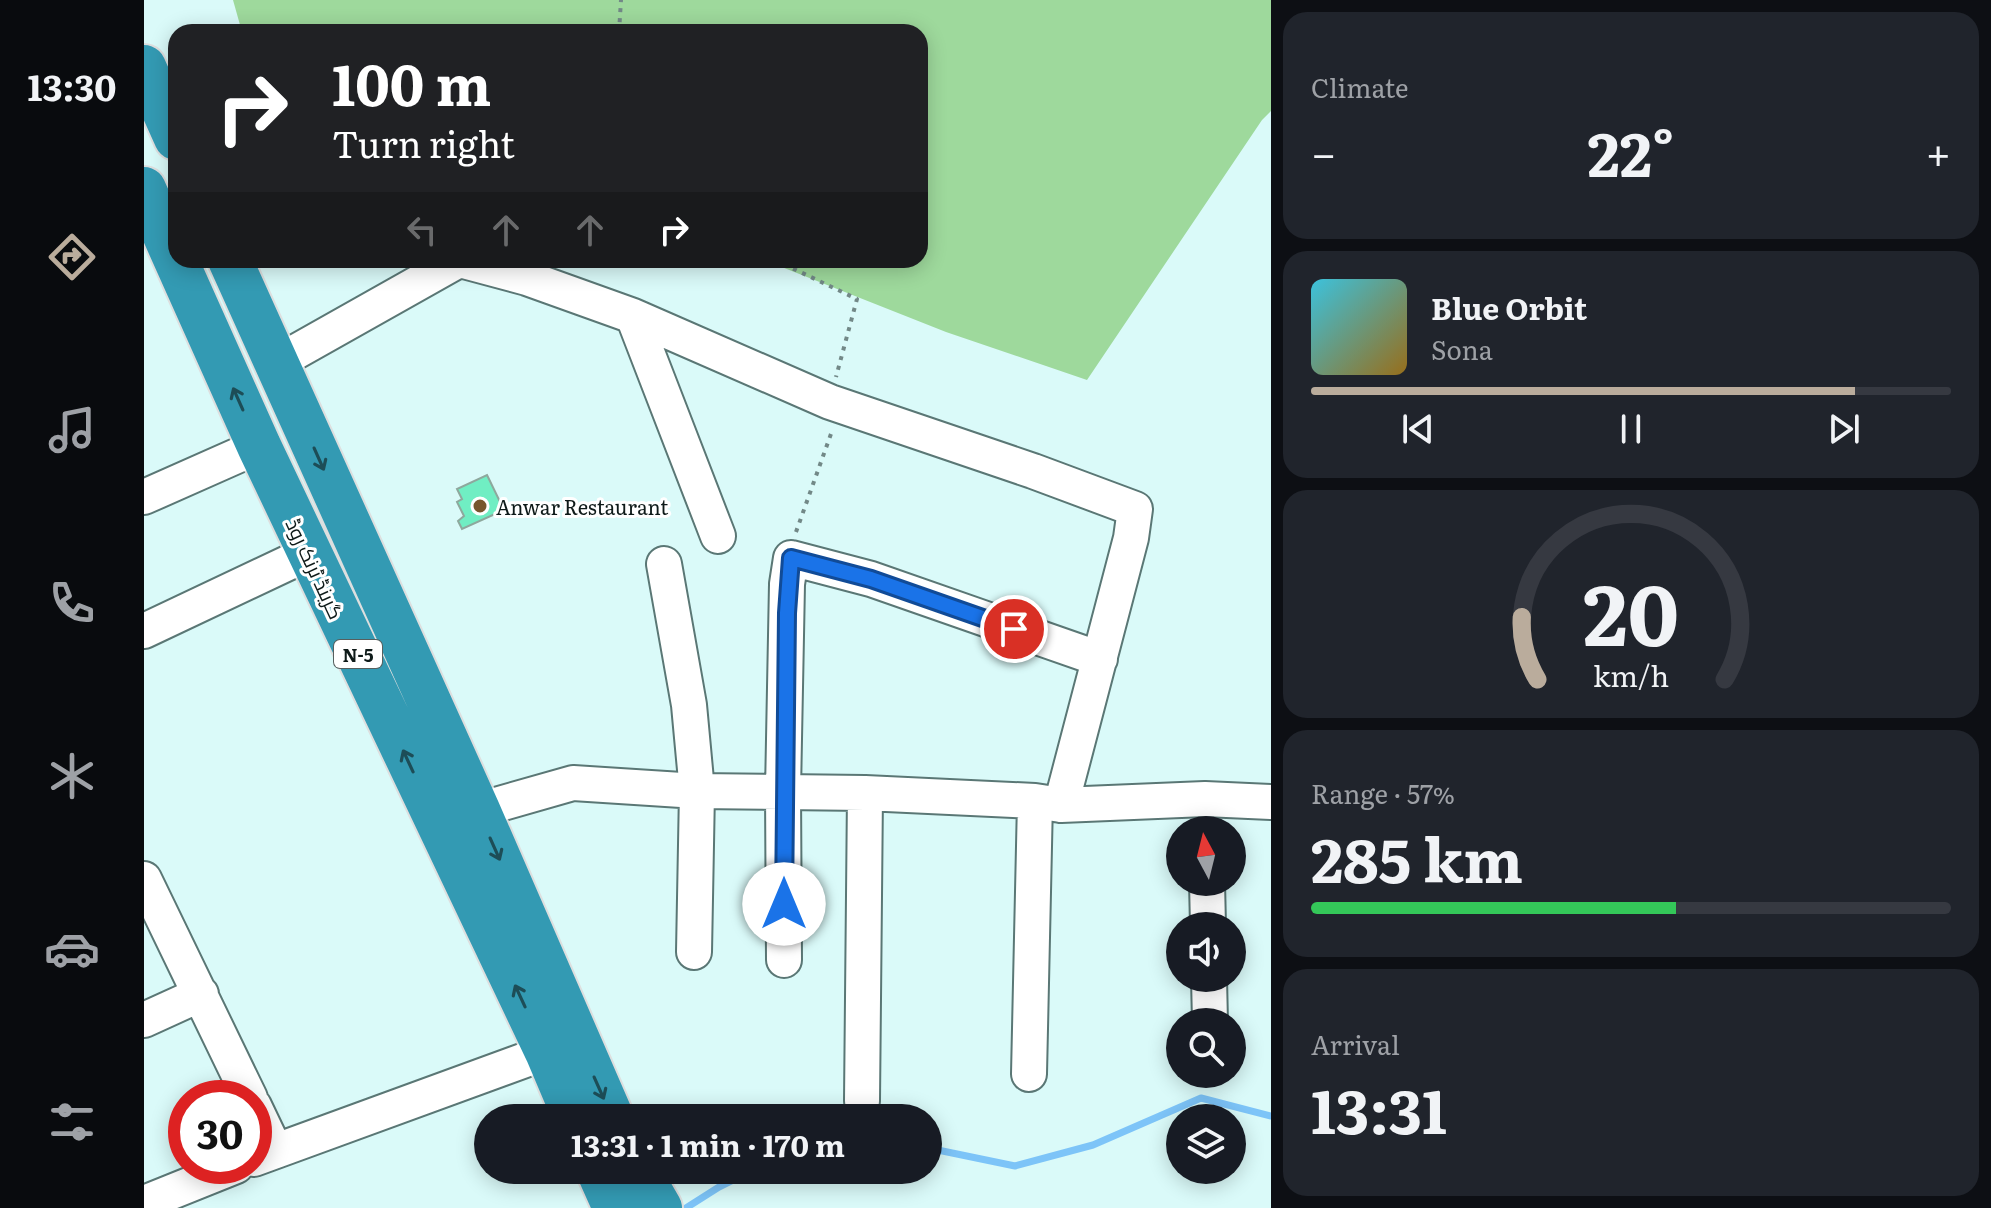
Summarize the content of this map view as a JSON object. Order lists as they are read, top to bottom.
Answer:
{
  "streets": {
    "highway": ["گرینڈ ٹرنک روڈ", "N-5"]
  },
  "places": ["Anwar Restaurant"],
  "north": "top",
  "page": {
    "tabs": "13:30",
    "tile": [
      "Climate",
      ["Range · 57%", "285 km"],
      ["Arrival", "13:31"]
    ],
    "turn": ["100 m", "Turn right"],
    "heat": ["−", "22°", "+"],
    "song": ["Blue Orbit", "Sona"],
    "limit": "30",
    "trip": "13:31 · 1 min · 170 m",
    "gauge": ["20", "km/h"]
  }
}
